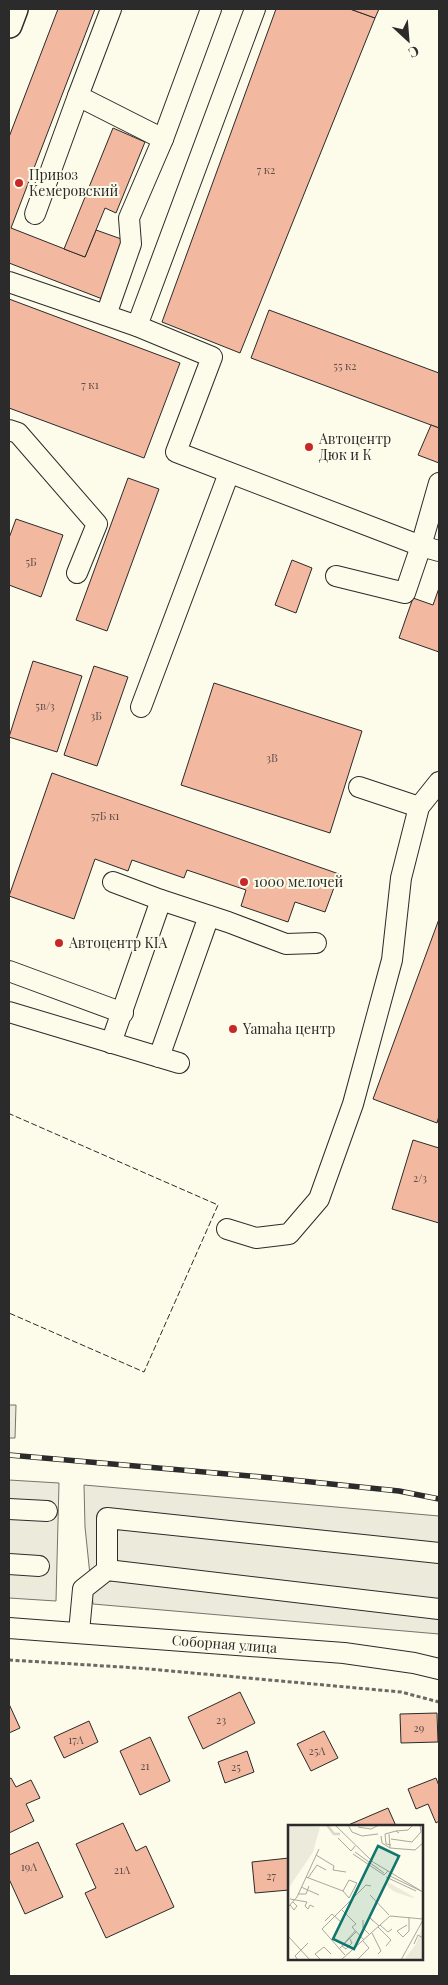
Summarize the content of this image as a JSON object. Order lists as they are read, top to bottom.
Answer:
{
  "streets": {
    "street": ["Соборная улица"]
  },
  "places": [
    "Привоз Кемеровский",
    "Автоцентр Дюк и К",
    "1000 мелочей",
    "Автоцентр KIA",
    "Yamaha центр"
  ],
  "house_numbers": [
    "7 к2",
    "55 к2",
    "7 к1",
    "5Б",
    "5в/3",
    "3Б",
    "3В",
    "57Б к1",
    "2/3",
    "23",
    "29",
    "17А",
    "25А",
    "21",
    "25",
    "19А",
    "21А",
    "27"
  ],
  "north": "bottom right"
}
